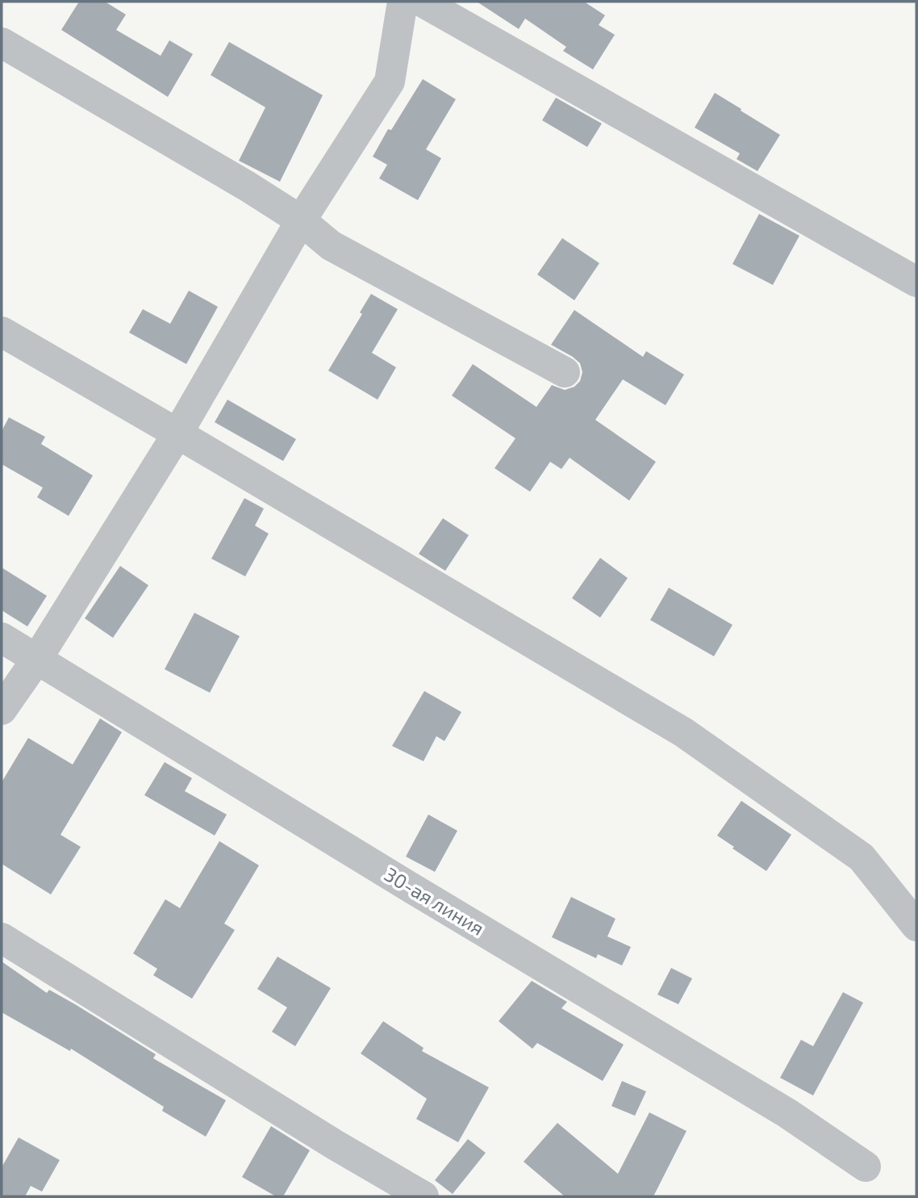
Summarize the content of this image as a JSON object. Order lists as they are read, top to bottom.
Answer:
{
  "streets": {
    "street": ["30-ая линия"]
  }
}
